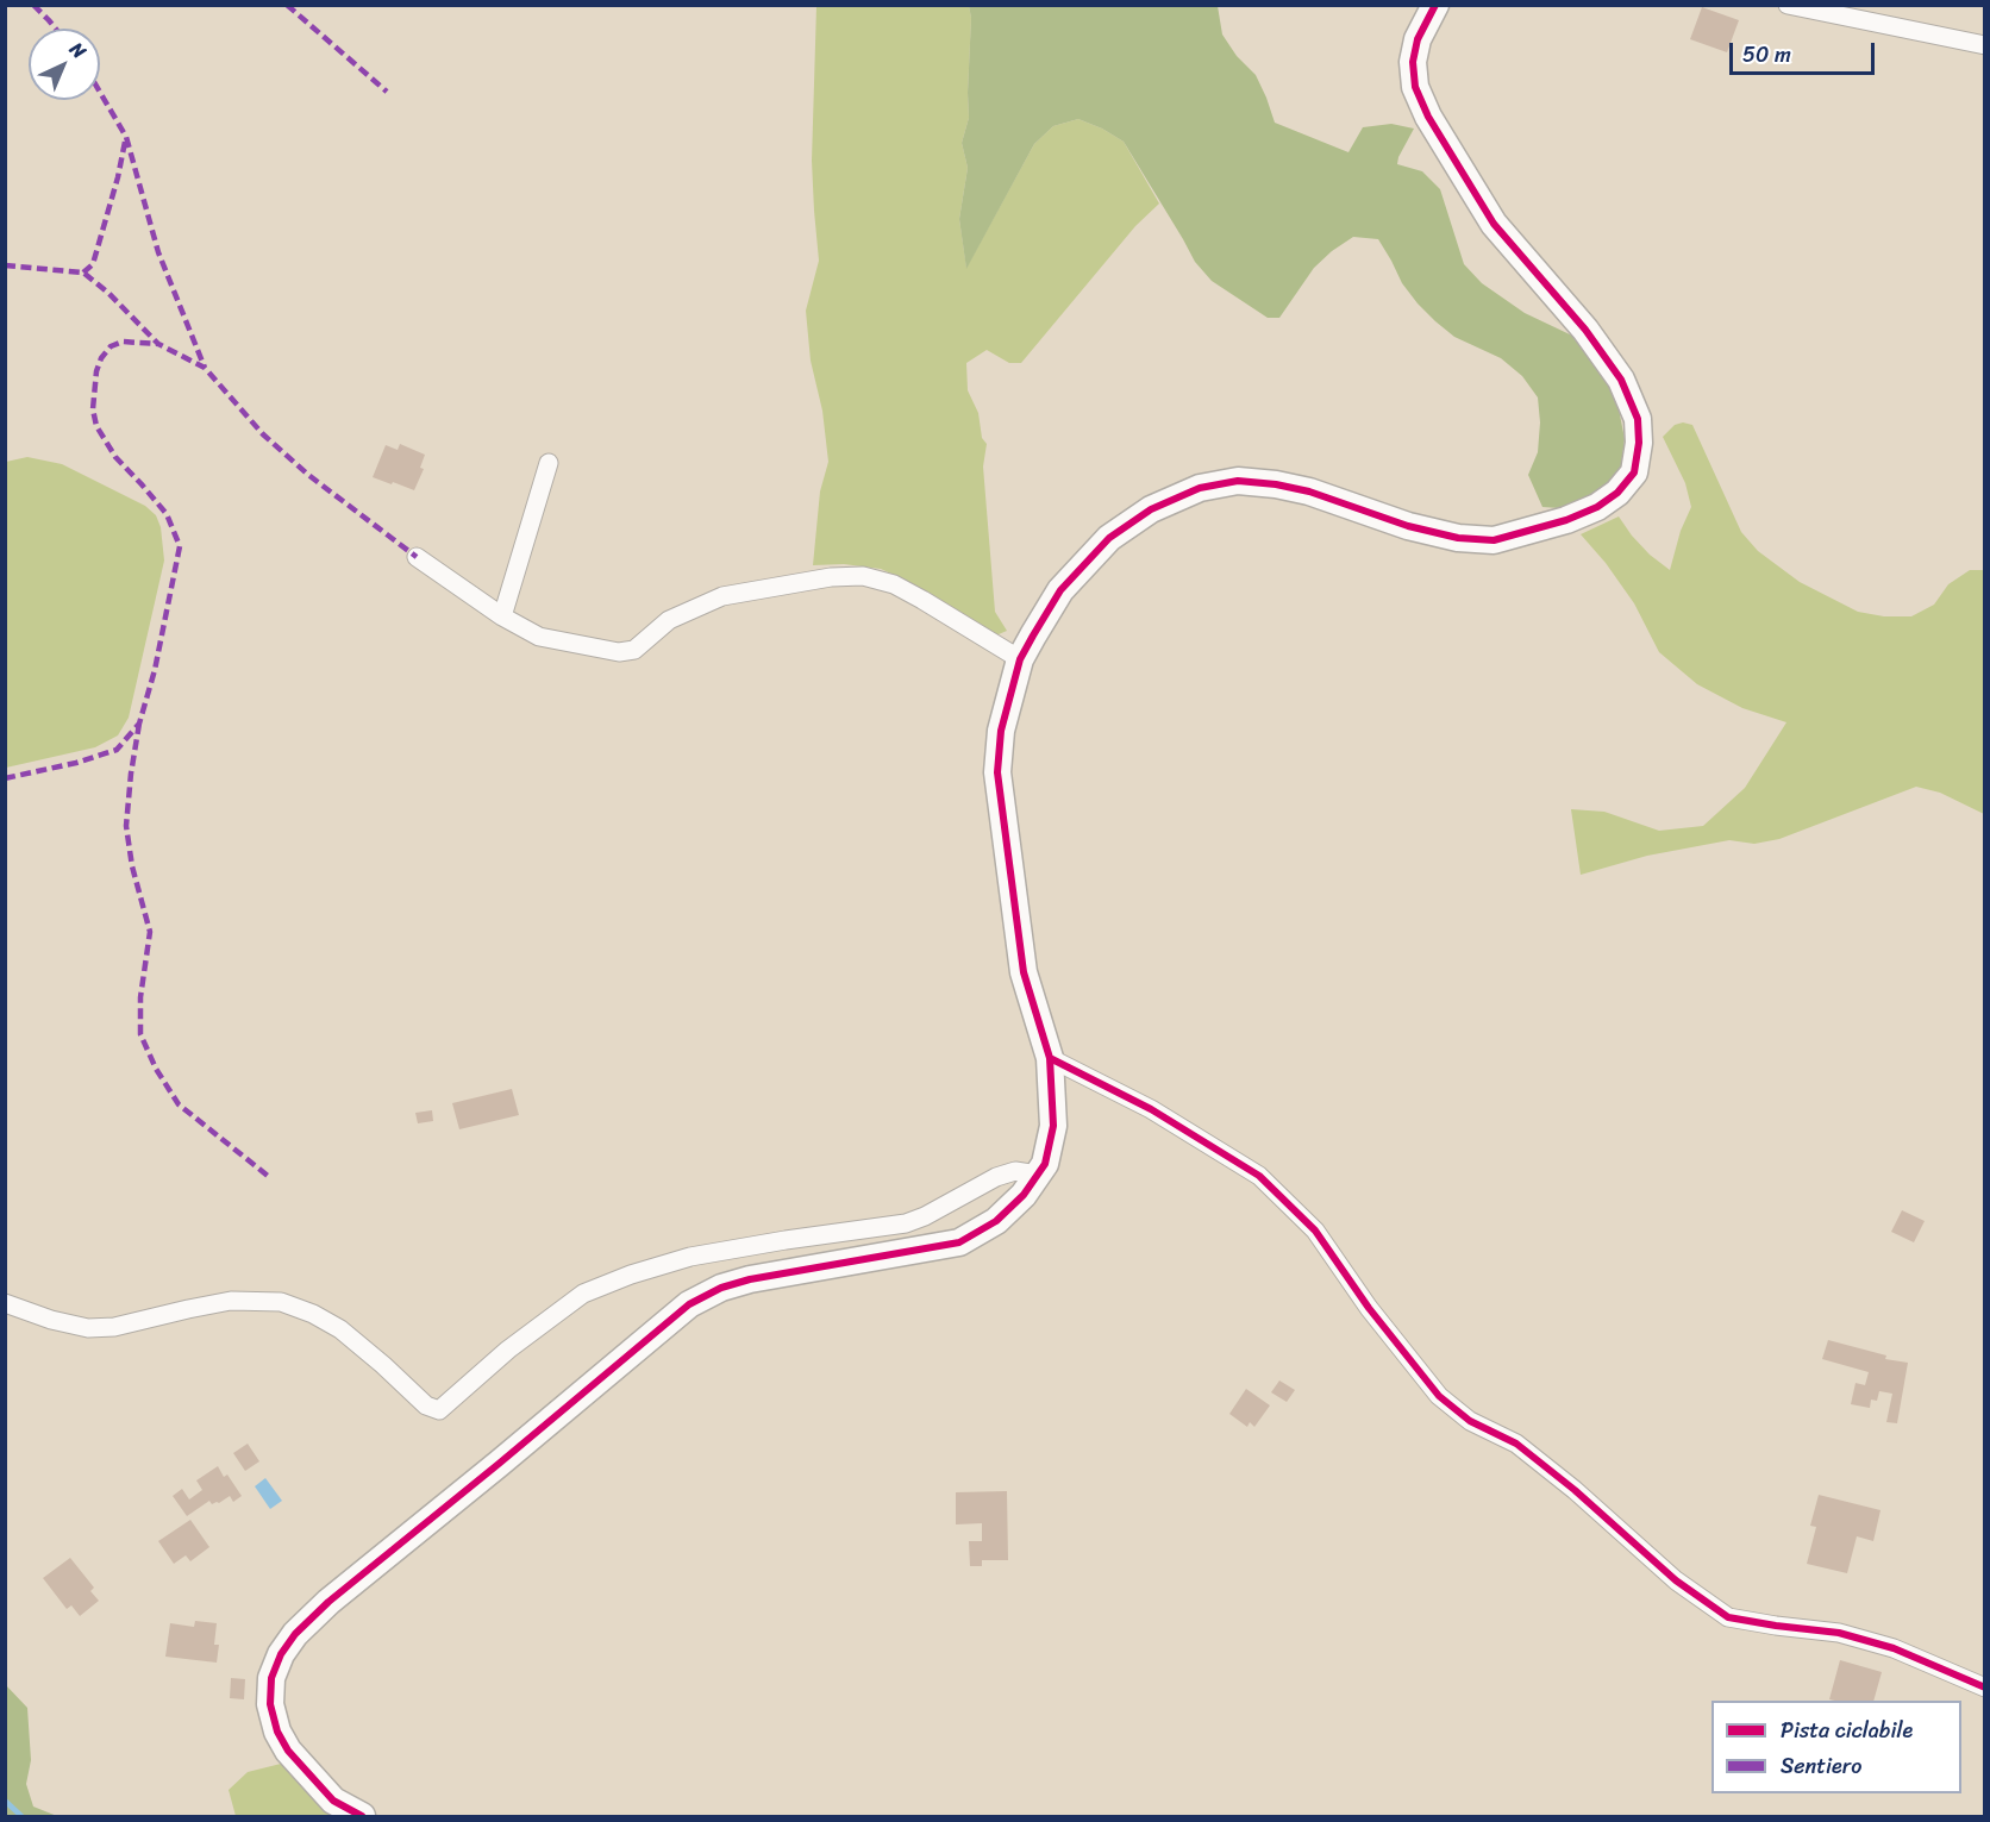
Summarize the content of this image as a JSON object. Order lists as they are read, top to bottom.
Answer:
{
  "legend": ["Pista ciclabile", "Sentiero"],
  "scale_bar": "50 m",
  "north": "top right"
}
